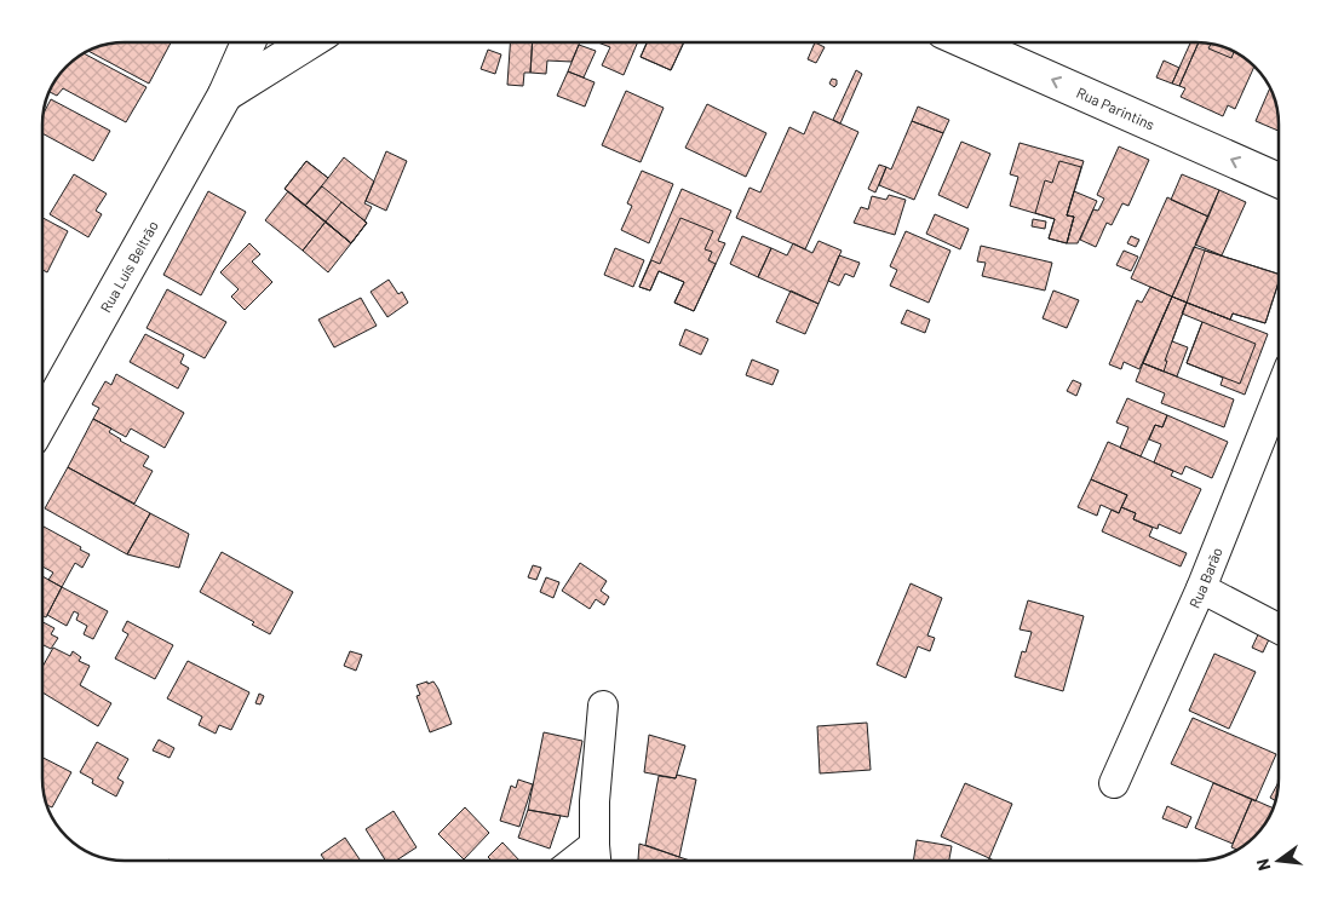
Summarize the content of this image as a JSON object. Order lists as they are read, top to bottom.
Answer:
{
  "streets": {
    "main road": ["Rua Parintins", "Rua Luís Beltrão"],
    "street": ["Rua Barão"]
  },
  "one_way": ["Rua Parintins"],
  "north": "left"
}
